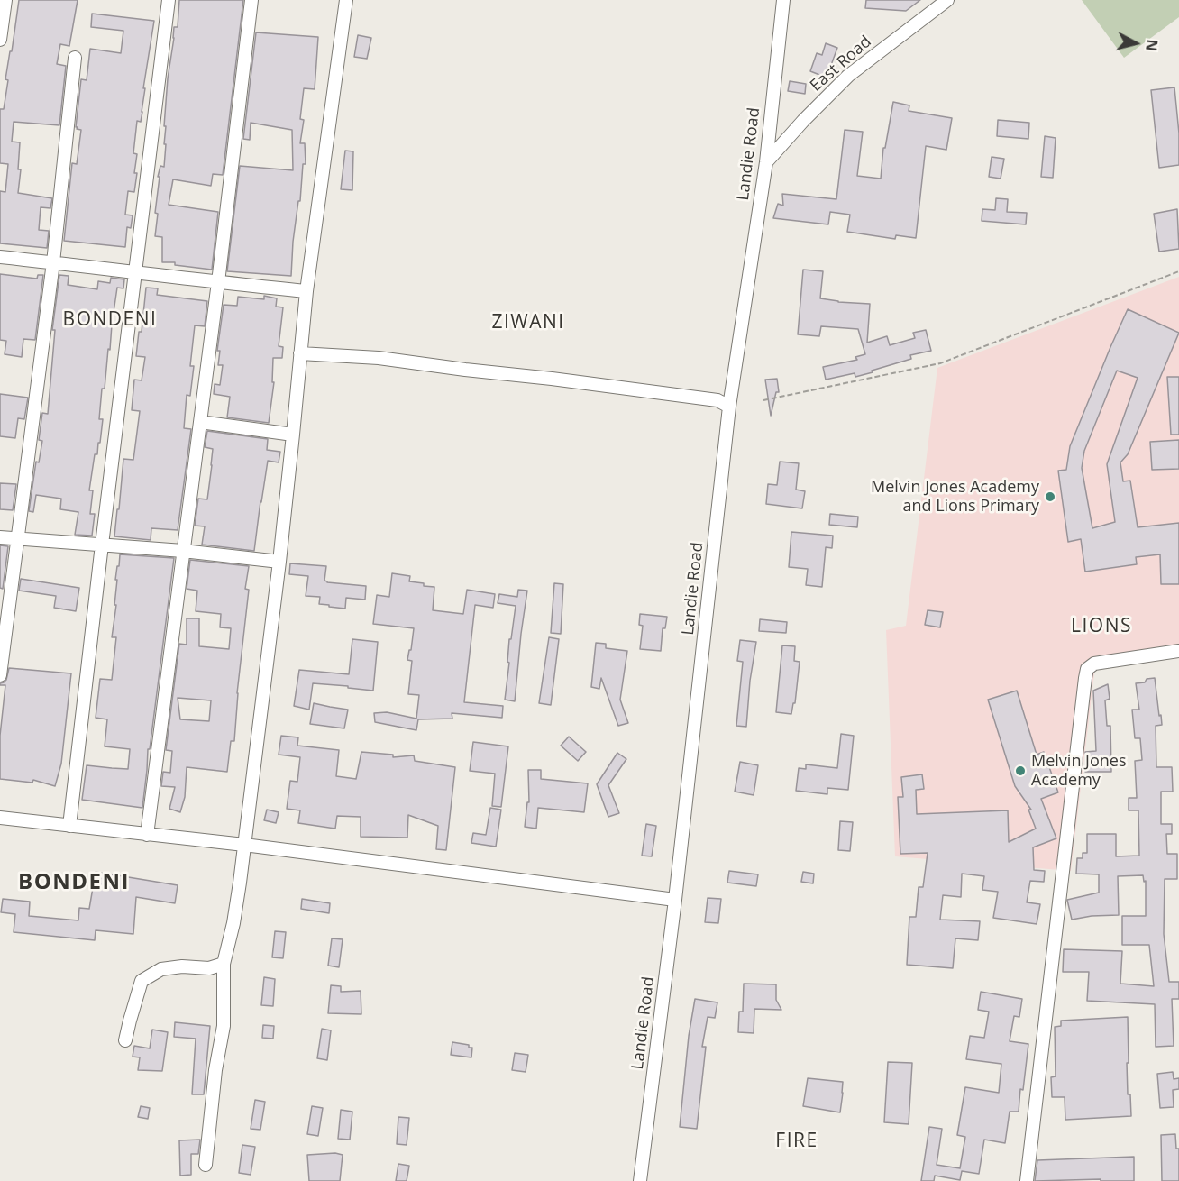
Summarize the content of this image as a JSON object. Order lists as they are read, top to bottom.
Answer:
{
  "streets": {
    "street": ["East Road", "Landie Road"]
  },
  "crossings": [
    ["East Road", "Landie Road"]
  ],
  "districts": [
    "BONDENI",
    "ZIWANI",
    "LIONS",
    "BONDENI",
    "FIRE"
  ],
  "places": ["Melvin Jones Academy and Lions Primary", "Melvin Jones Academy"],
  "north": "right"
}
